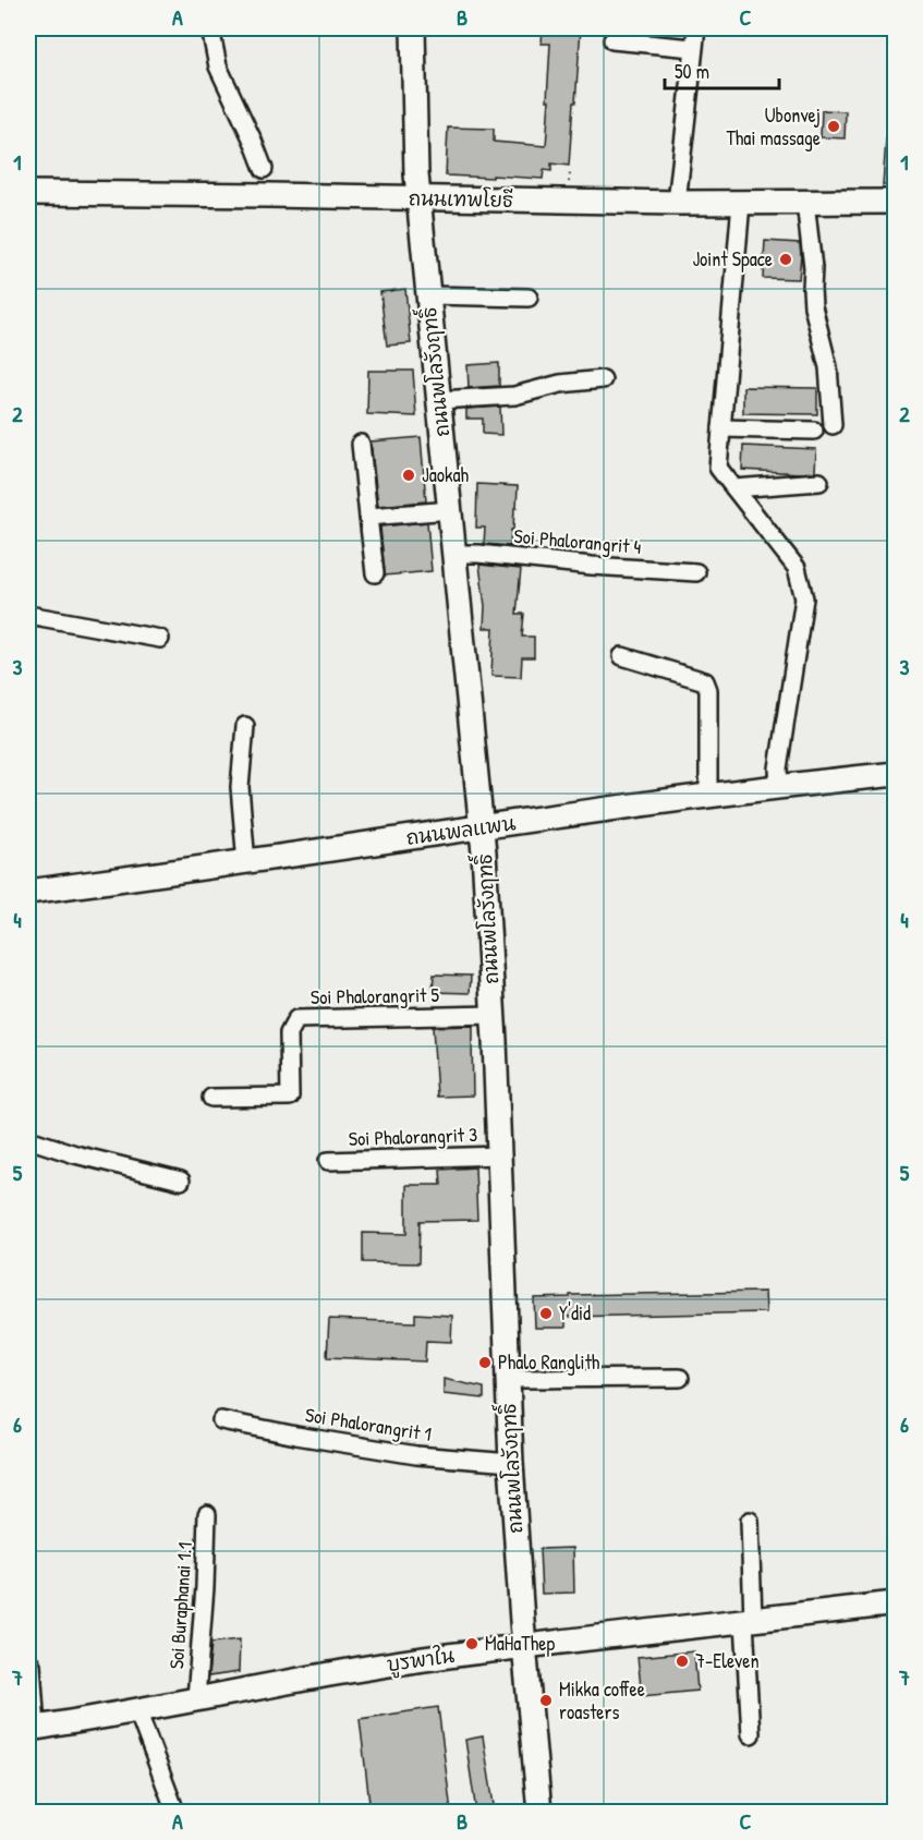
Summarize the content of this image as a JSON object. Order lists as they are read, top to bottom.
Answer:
{
  "streets": {
    "street": [
      "ถนนเทพโยธี",
      "ถนนพโลรังฤทธิ์",
      "Soi Phalorangrit 4",
      "ถนนพลแพน",
      "Soi Phalorangrit 5",
      "Soi Phalorangrit 3",
      "Soi Phalorangrit 1",
      "Soi Buraphanai 1.1",
      "บูรพาใน"
    ]
  },
  "crossings": [
    ["ถนนเทพโยธี", "ถนนพโลรังฤทธิ์"],
    ["ถนนพโลรังฤทธิ์", "Soi Phalorangrit 4"],
    ["ถนนพโลรังฤทธิ์", "ถนนพลแพน"],
    ["ถนนพโลรังฤทธิ์", "Soi Phalorangrit 5"],
    ["ถนนพโลรังฤทธิ์", "Soi Phalorangrit 3"],
    ["ถนนพโลรังฤทธิ์", "Soi Phalorangrit 1"],
    ["ถนนพโลรังฤทธิ์", "บูรพาใน"],
    ["Soi Buraphanai 1.1", "บูรพาใน"]
  ],
  "places": [
    "Ubonvej Thai massage",
    "Joint Space",
    "Jaokah",
    "Y'did",
    "Phalo Ranglith",
    "MaHaThep",
    "7-Eleven",
    "Mikka coffee roasters"
  ],
  "scale_bar": "50 m",
  "grid": {
    "columns": ["A", "B", "C"],
    "rows": [
      "1",
      "2",
      "3",
      "4",
      "5",
      "6",
      "7"
    ]
  }
}
